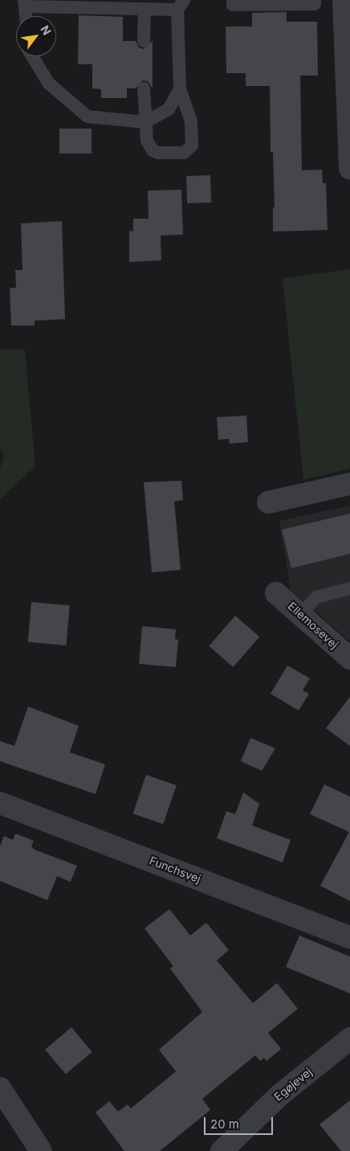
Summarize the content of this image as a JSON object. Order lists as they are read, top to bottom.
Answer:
{
  "streets": {
    "street": ["Ellemosevej", "Funchsvej", "Egøjevej"]
  },
  "scale_bar": "20 m",
  "north": "top right"
}
